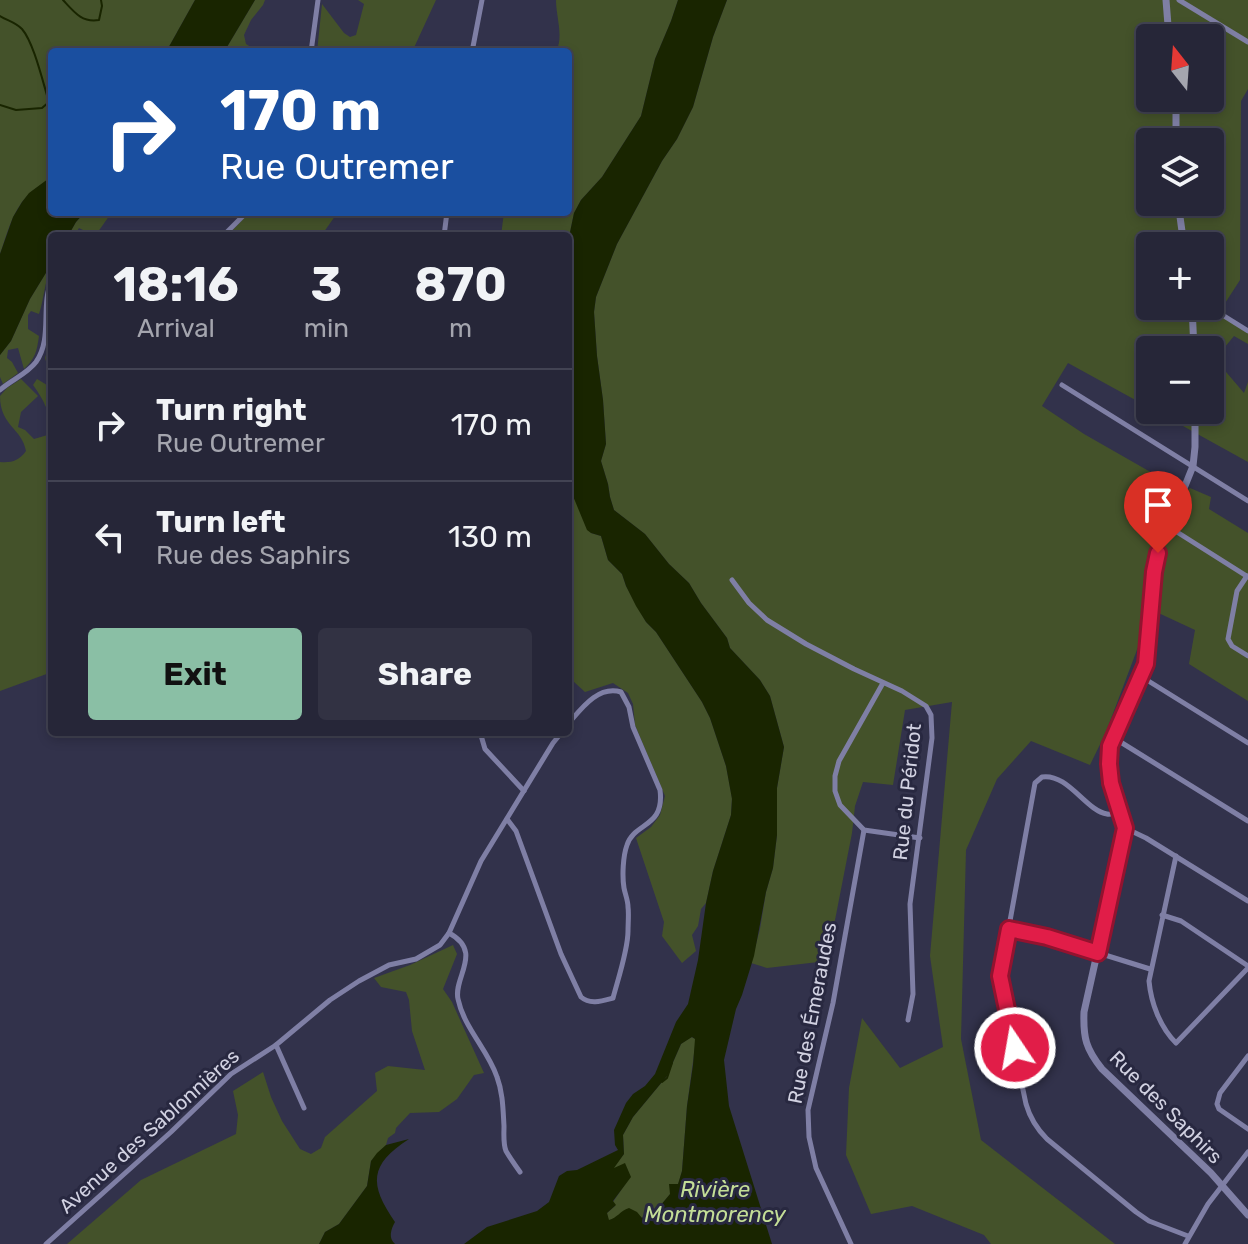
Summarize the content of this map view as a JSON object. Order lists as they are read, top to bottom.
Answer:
{
  "streets": {
    "street": [
      "Rue du Péridot",
      "Rue des Émeraudes",
      "Rue des Saphirs",
      "Avenue des Sablonnières"
    ]
  },
  "water": ["Rivière Montmorency"],
  "north": "top",
  "page": {
    "map_buttons": ["+", "−"],
    "turn": ["170 m", "Rue Outremer"],
    "eta": [
      "18:16",
      "Arrival",
      "3",
      "min",
      "870",
      "m"
    ],
    "list": [
      {
        "name": "Turn right",
        "note": "Rue Outremer",
        "value": "170 m"
      },
      {
        "name": "Turn left",
        "note": "Rue des Saphirs",
        "value": "130 m"
      }
    ],
    "buttons": ["Exit", "Share"]
  }
}
